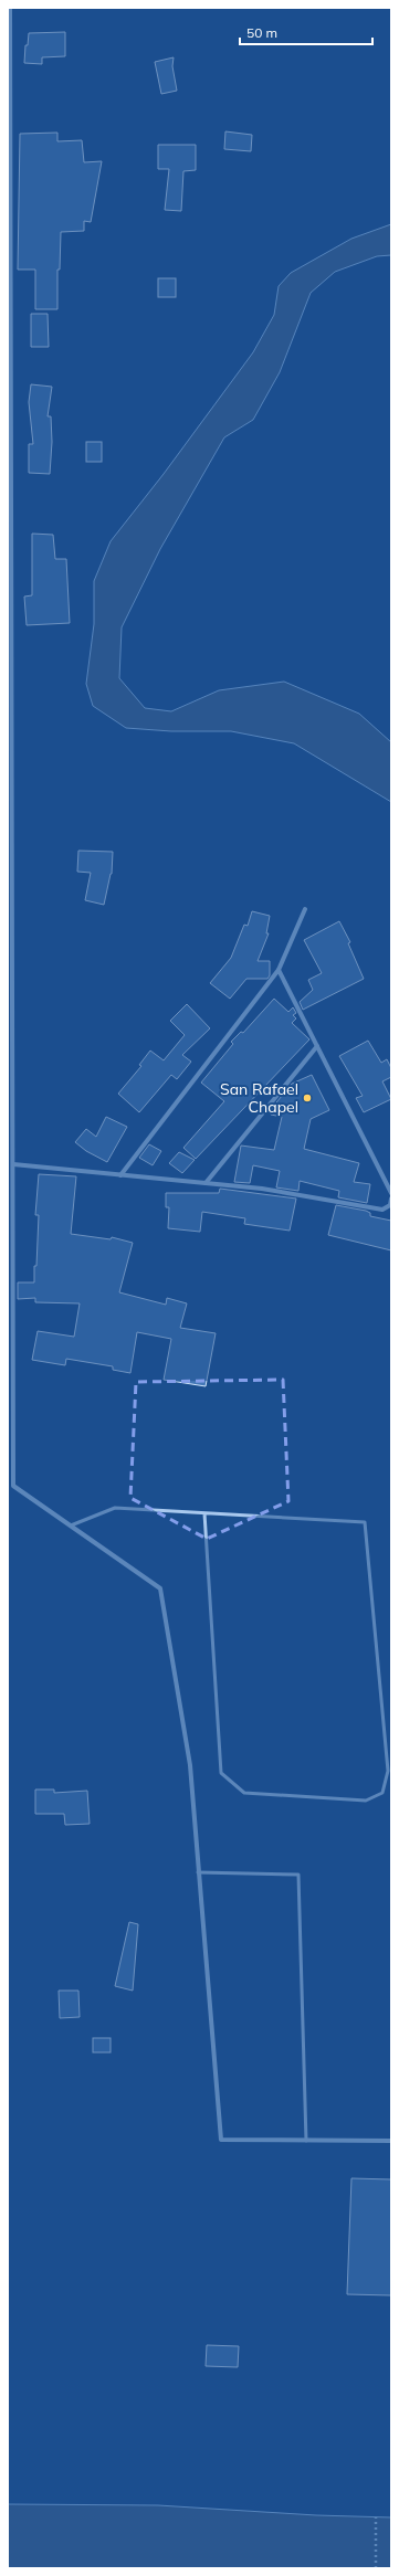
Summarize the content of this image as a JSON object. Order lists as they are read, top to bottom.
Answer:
{
  "places": ["San Rafael Chapel"],
  "scale_bar": "50 m"
}
